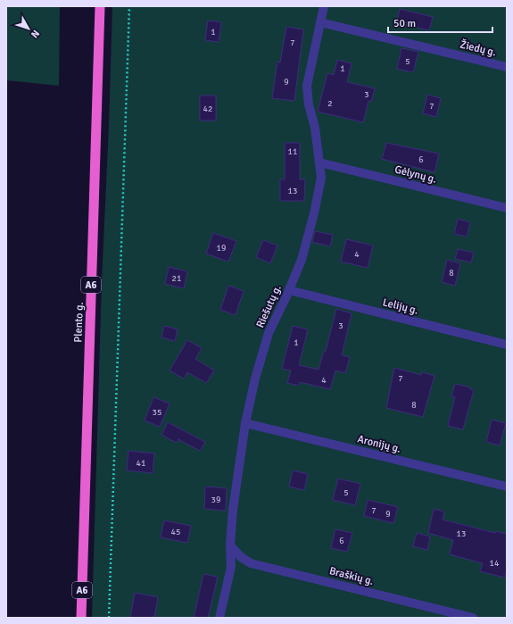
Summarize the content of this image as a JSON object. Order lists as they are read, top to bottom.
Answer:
{
  "streets": {
    "highway": ["A6", "Plento g."],
    "street": [
      "Žiedų g.",
      "Gėlynų g.",
      "Riešutų g.",
      "Lelijų g.",
      "Aronijų g.",
      "Braškių g."
    ]
  },
  "crossings": [
    ["Žiedų g.", "Riešutų g."],
    ["Gėlynų g.", "Riešutų g."],
    ["Riešutų g.", "Lelijų g."],
    ["Riešutų g.", "Aronijų g."],
    ["Riešutų g.", "Braškių g."]
  ],
  "house_numbers": [
    "1",
    "7",
    "5",
    "1",
    "9",
    "3",
    "2",
    "7",
    "42",
    "11",
    "6",
    "13",
    "19",
    "4",
    "8",
    "21",
    "3",
    "1",
    "7",
    "4",
    "8",
    "35",
    "41",
    "5",
    "39",
    "7",
    "9",
    "45",
    "13",
    "6",
    "14"
  ],
  "scale_bar": "50 m",
  "north": "bottom right"
}
